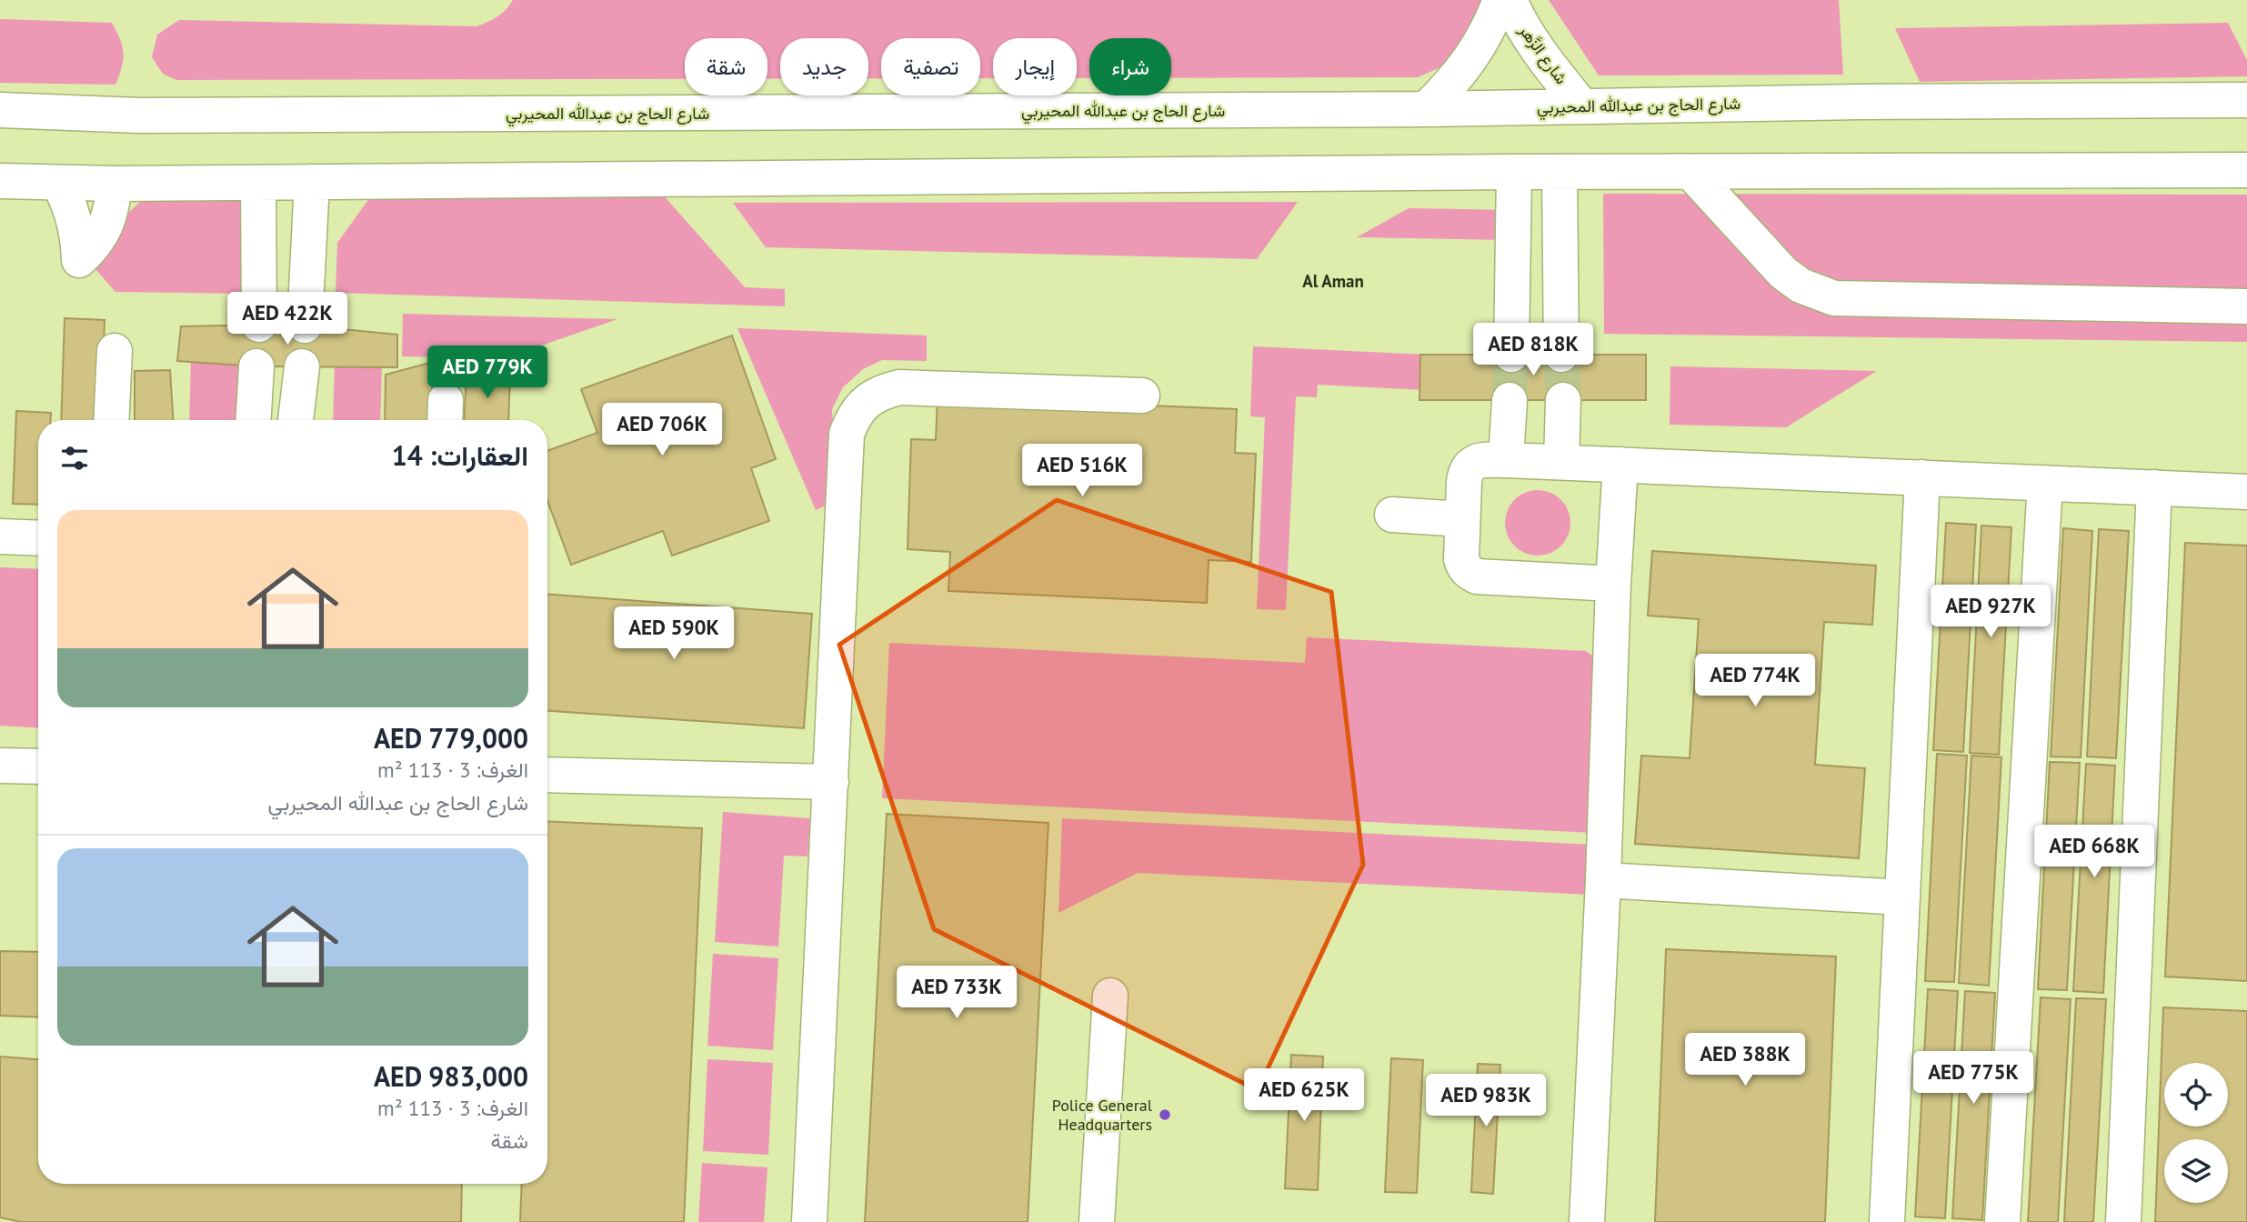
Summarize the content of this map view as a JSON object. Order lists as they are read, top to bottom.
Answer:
{
  "streets": {
    "street": ["شارع الزَّهر", "شارع الحاج بن عبدالله المحيربي"]
  },
  "crossings": [
    ["شارع الزَّهر", "شارع الحاج بن عبدالله المحيربي"]
  ],
  "districts": ["Al Aman"],
  "places": ["Police General Headquarters"],
  "page": {
    "chip": [
      "شراء",
      "إيجار",
      "تصفية",
      "جديد",
      "شقة"
    ],
    "price": [
      "AED 422K",
      "AED 818K",
      "AED 779K",
      "AED 706K",
      "AED 516K",
      "AED 927K",
      "AED 590K",
      "AED 774K",
      "AED 668K",
      "AED 733K",
      "AED 388K",
      "AED 775K",
      "AED 625K",
      "AED 983K"
    ],
    "heading": "العقارات: 14",
    "list": [
      {
        "name": "AED 779,000",
        "note": "الغرف: 3 · 113 m² · شارع الحاج بن عبدالله المحيربي"
      },
      {
        "name": "AED 983,000",
        "note": "الغرف: 3 · 113 m² · شقة"
      }
    ]
  }
}
